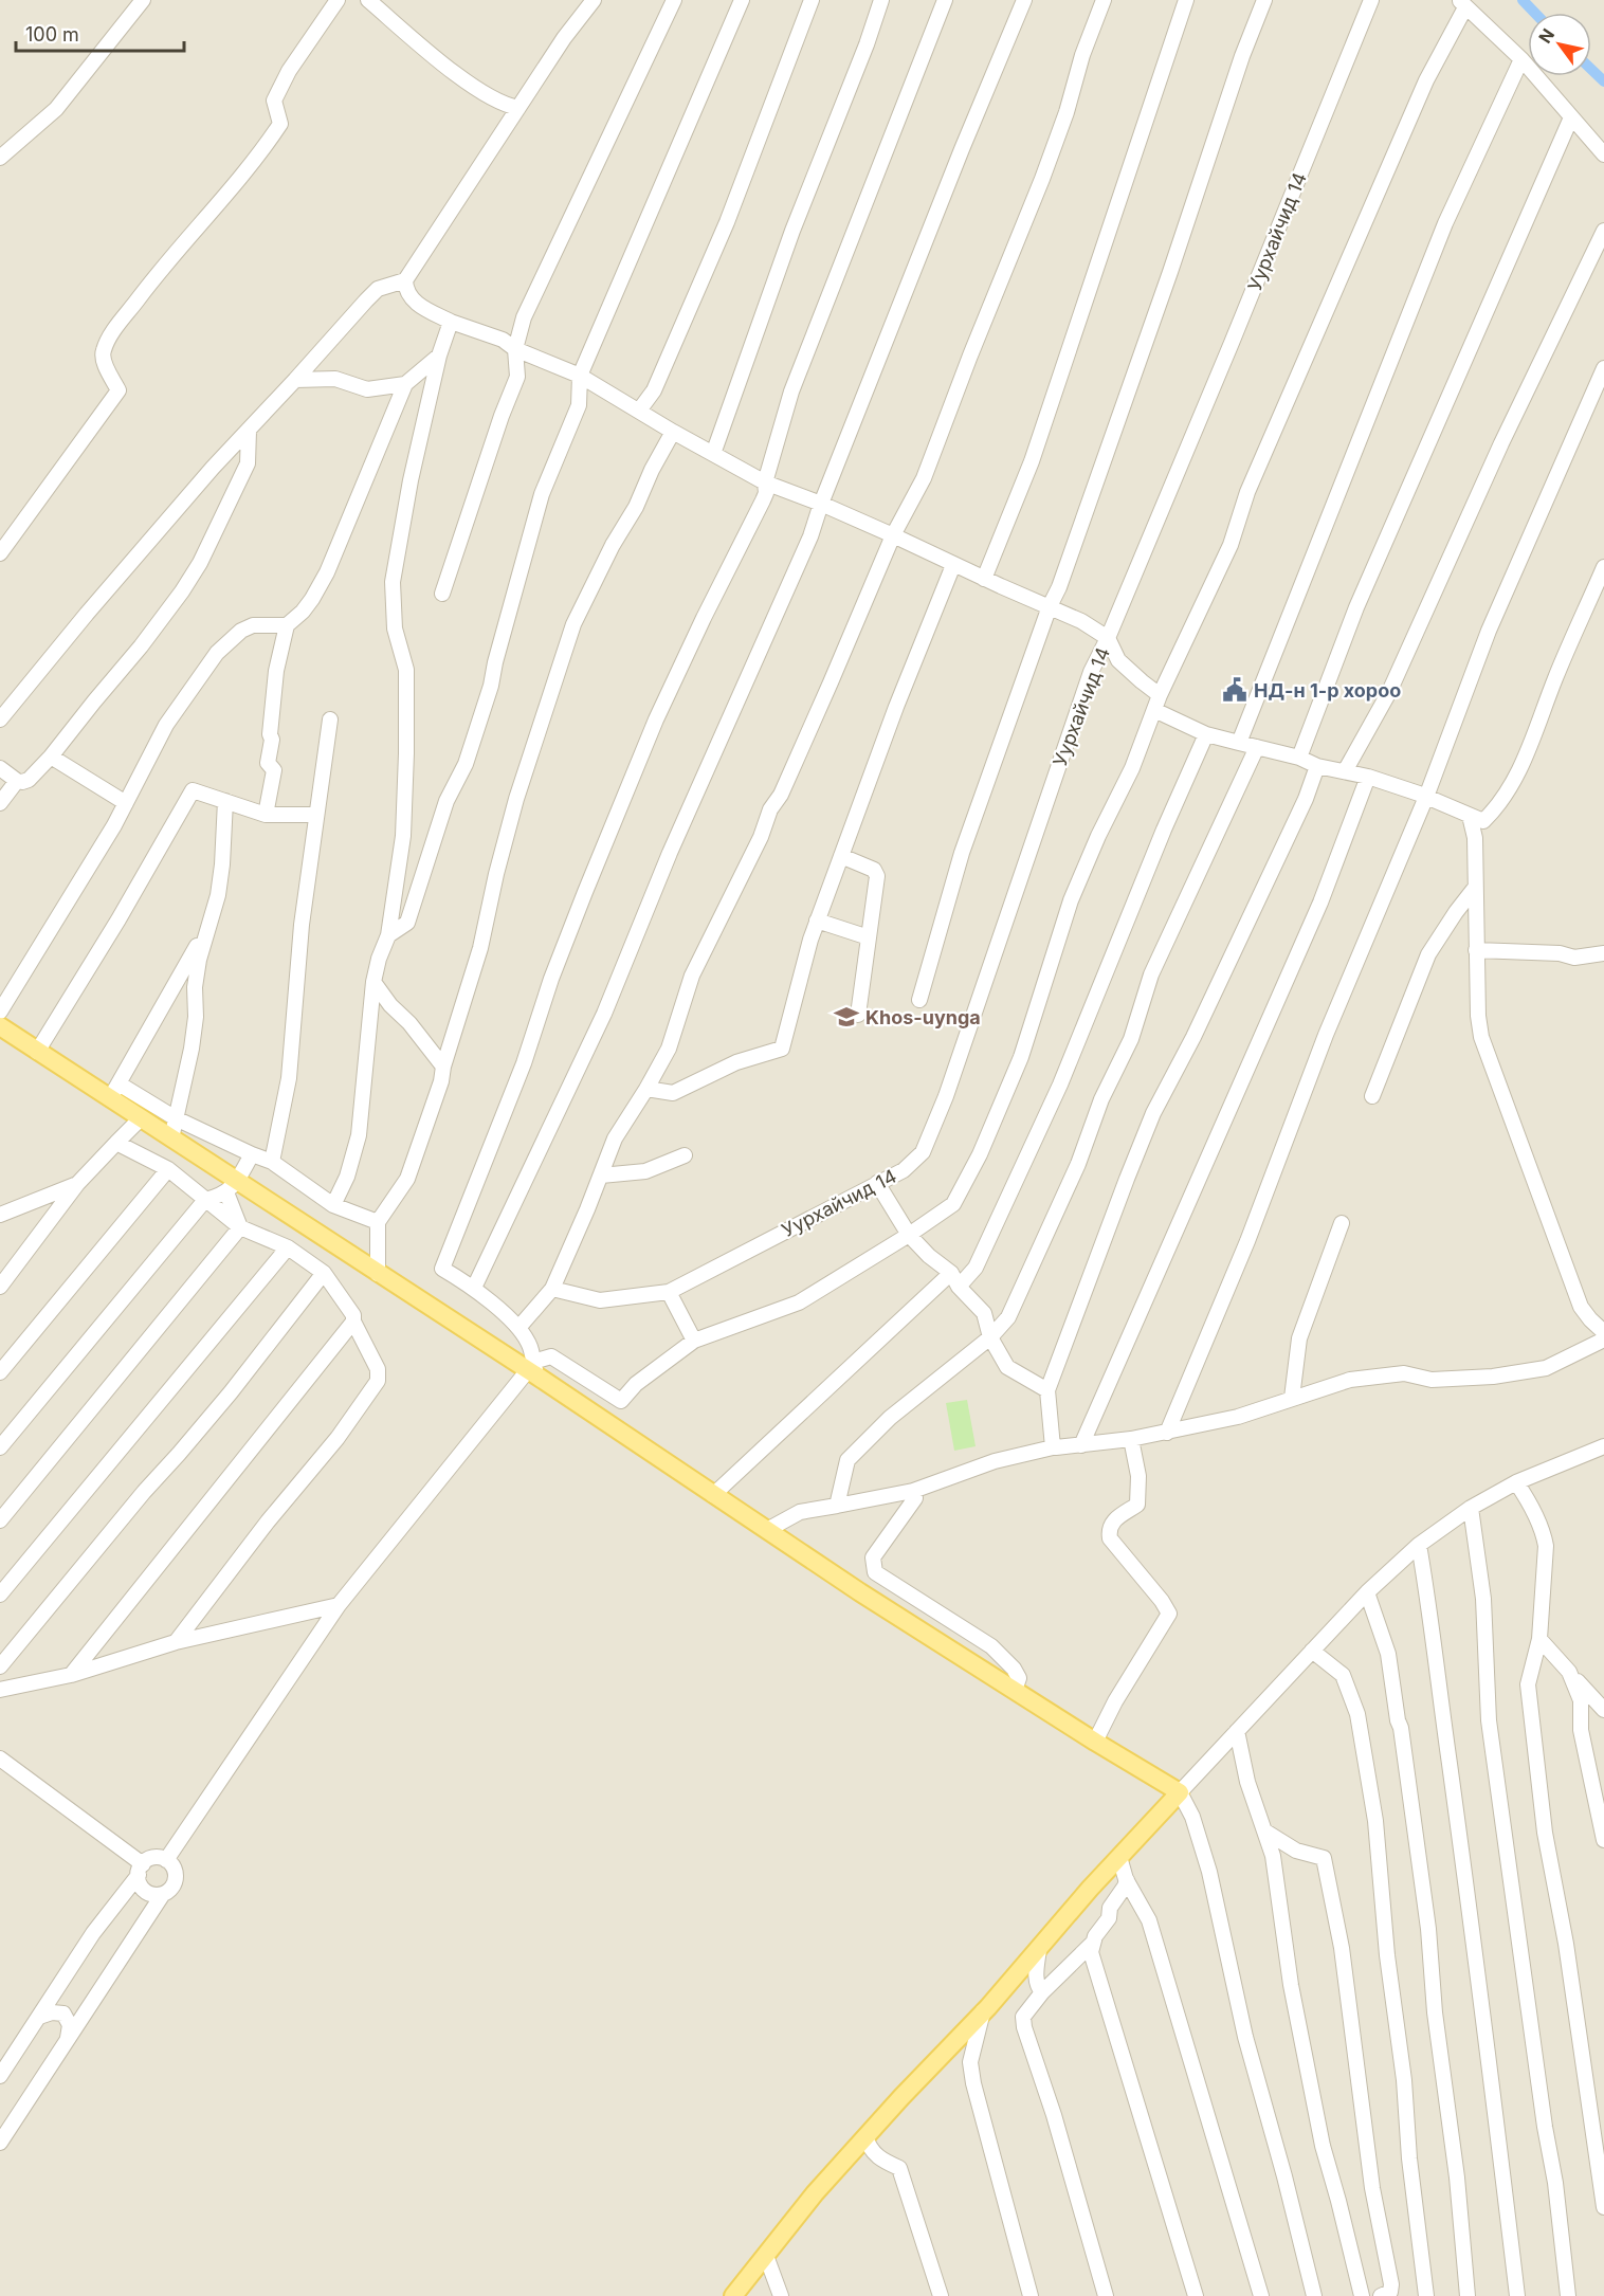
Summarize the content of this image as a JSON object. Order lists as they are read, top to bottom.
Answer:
{
  "streets": {
    "street": ["Уурхайчид 14"]
  },
  "places": {
    "public building": ["НД-н 1-р хороо"],
    "school or university": ["Khos-uynga"]
  },
  "scale_bar": "100 m",
  "north": "top left"
}
